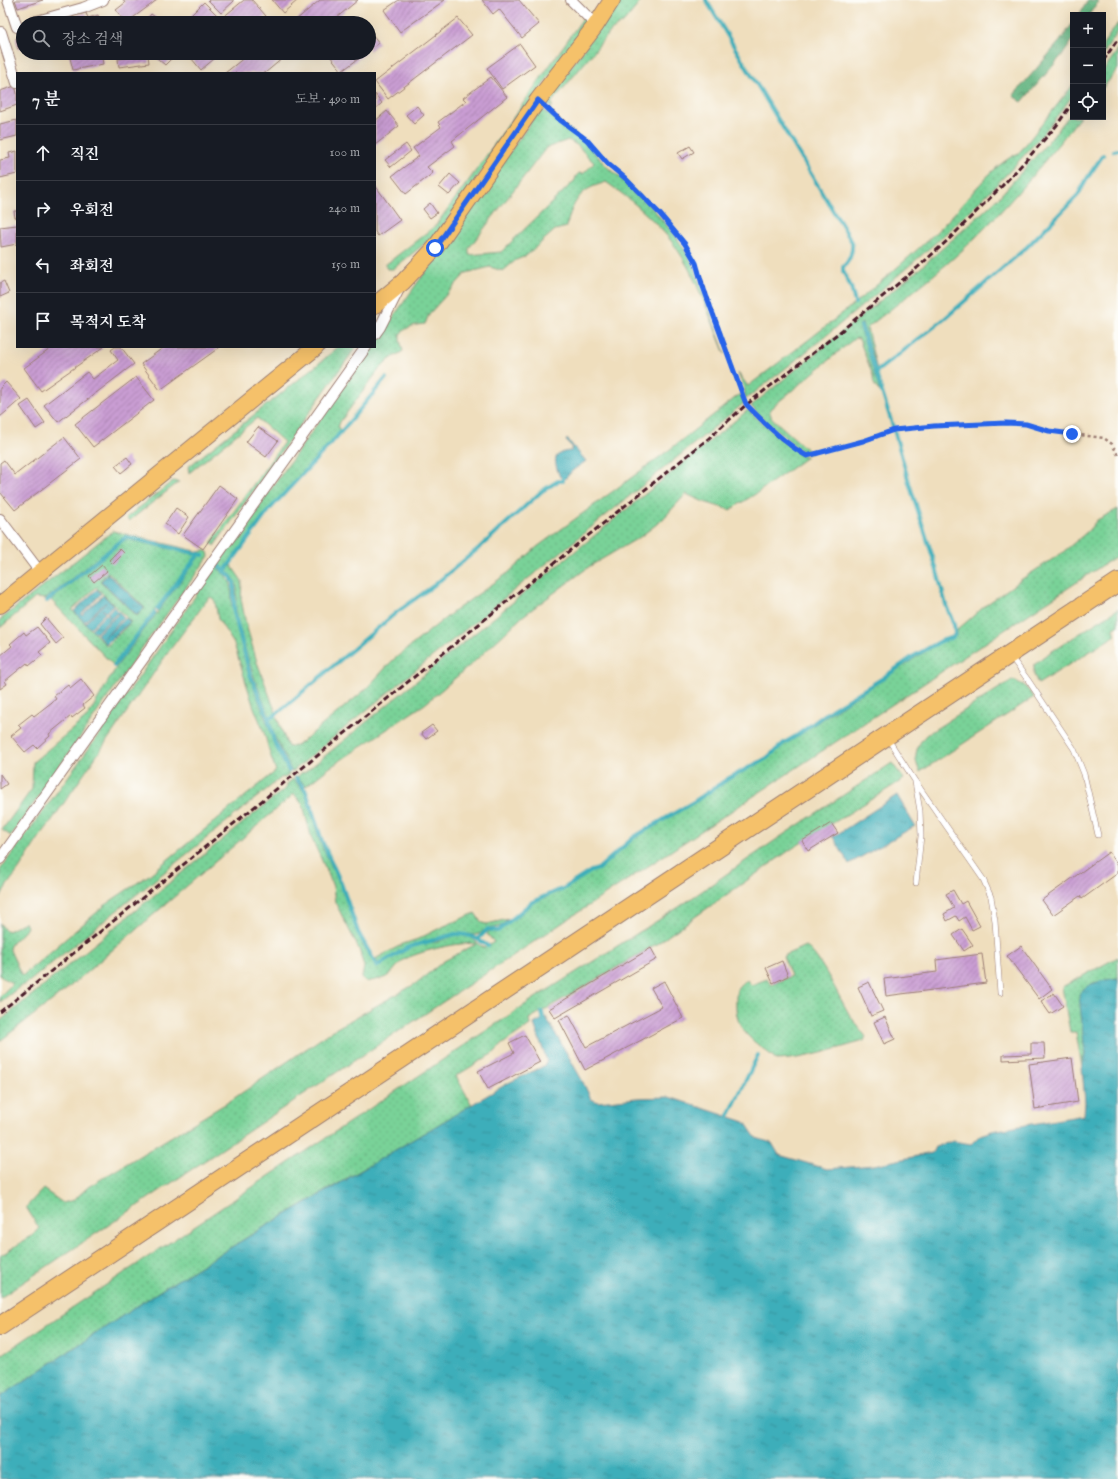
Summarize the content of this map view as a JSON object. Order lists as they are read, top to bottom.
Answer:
{
  "page": {
    "map_buttons": ["+", "−"],
    "search": "장소 검색",
    "heading": ["7 분", "도보 · 490 m"],
    "list": [
      ["직진", "100 m"],
      ["우회전", "240 m"],
      ["좌회전", "150 m"],
      "목적지 도착"
    ]
  }
}
